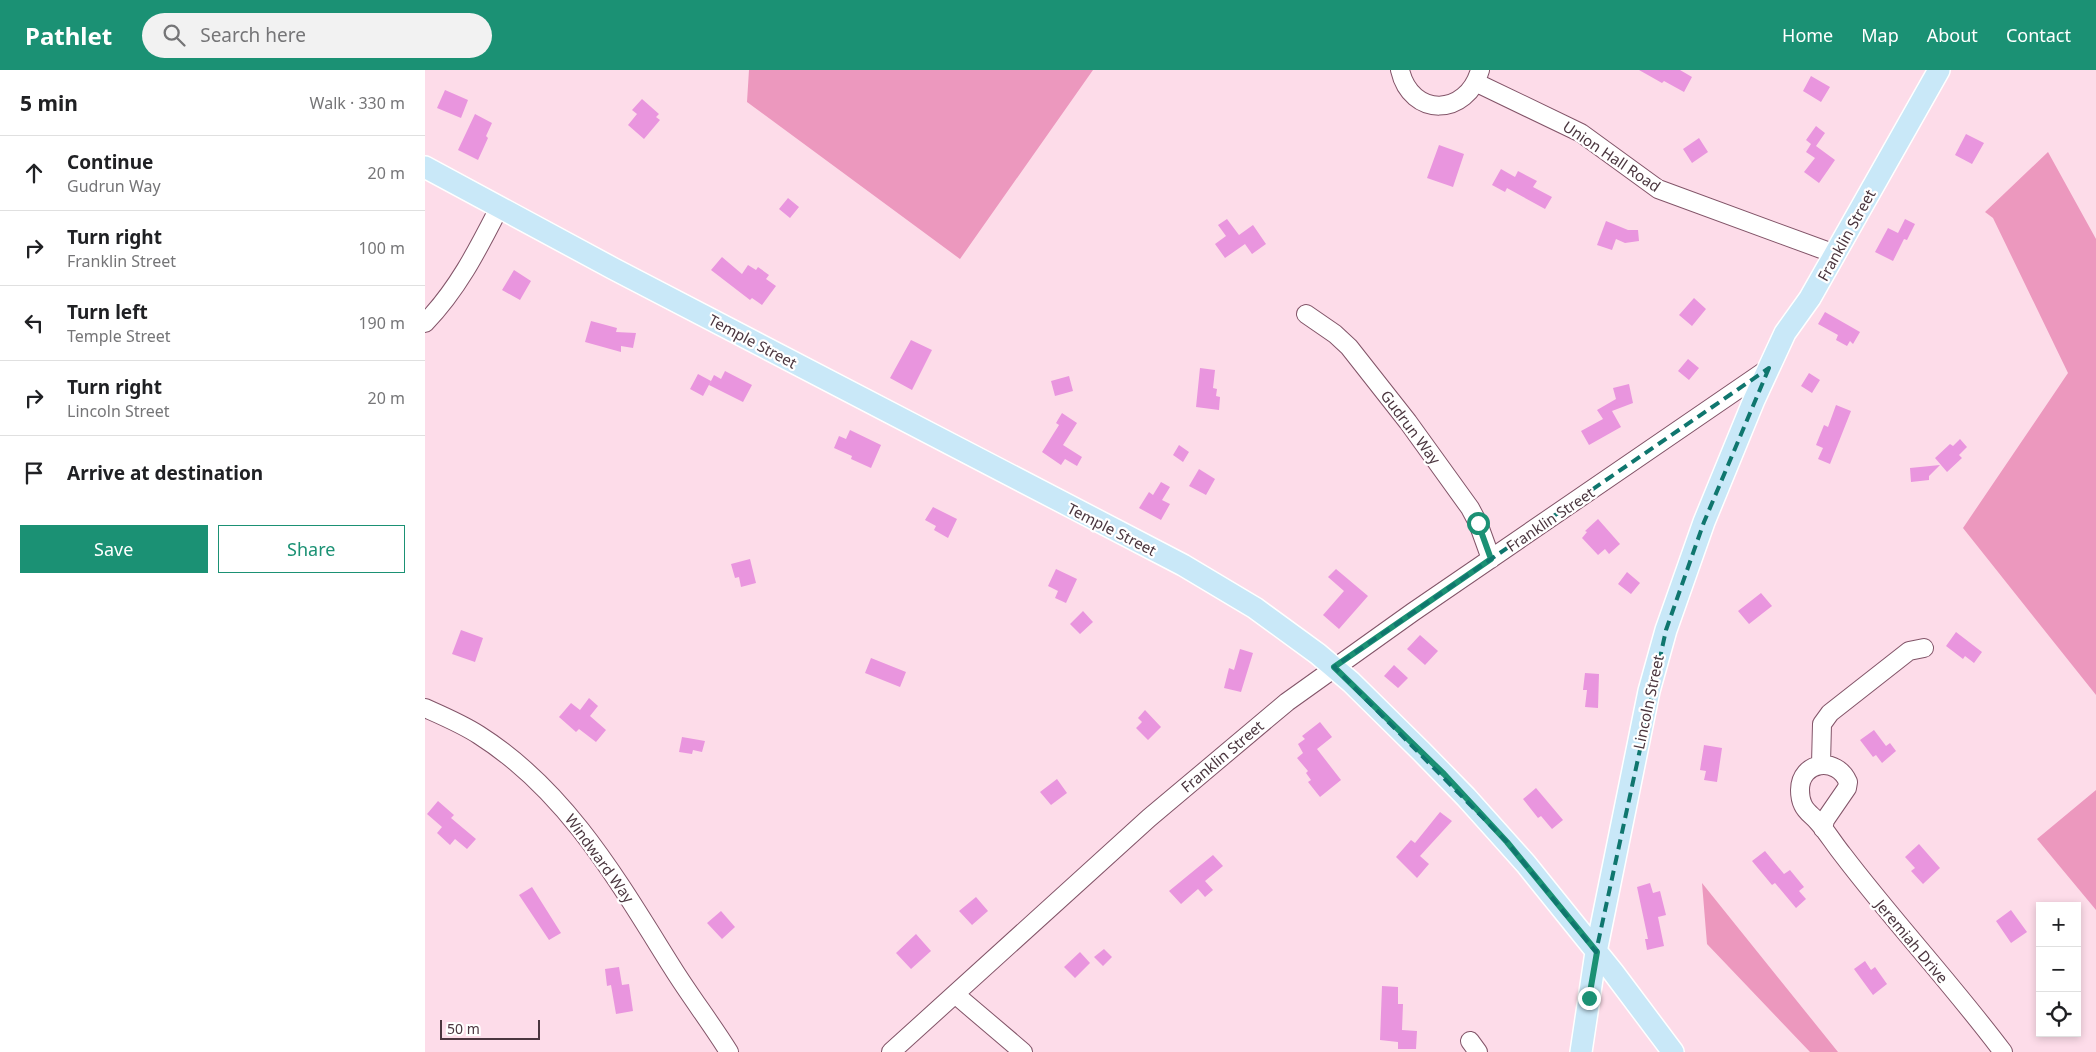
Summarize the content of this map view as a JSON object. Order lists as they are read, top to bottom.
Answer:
{
  "streets": {
    "main road": ["Franklin Street", "Temple Street", "Lincoln Street"],
    "street": [
      "Union Hall Road",
      "Gudrun Way",
      "Windward Way",
      "Jeremiah Drive"
    ]
  },
  "crossings": [
    ["Union Hall Road", "Franklin Street"],
    ["Franklin Street", "Temple Street"],
    ["Franklin Street", "Gudrun Way"],
    ["Franklin Street", "Lincoln Street"],
    ["Temple Street", "Lincoln Street"]
  ],
  "scale_bar": "50 m",
  "page": {
    "header": "Pathlet",
    "search": "Search here",
    "nav": [
      "Home",
      "Map",
      "About",
      "Contact"
    ],
    "heading": ["5 min", "Walk · 330 m"],
    "list": [
      ["Continue", "Gudrun Way", "20 m"],
      ["Turn right", "Franklin Street", "100 m"],
      ["Turn left", "Temple Street", "190 m"],
      ["Turn right", "Lincoln Street", "20 m"],
      "Arrive at destination"
    ],
    "buttons": ["Save", "Share"],
    "map_buttons": ["+", "−"],
    "scale": "50 m"
  }
}
